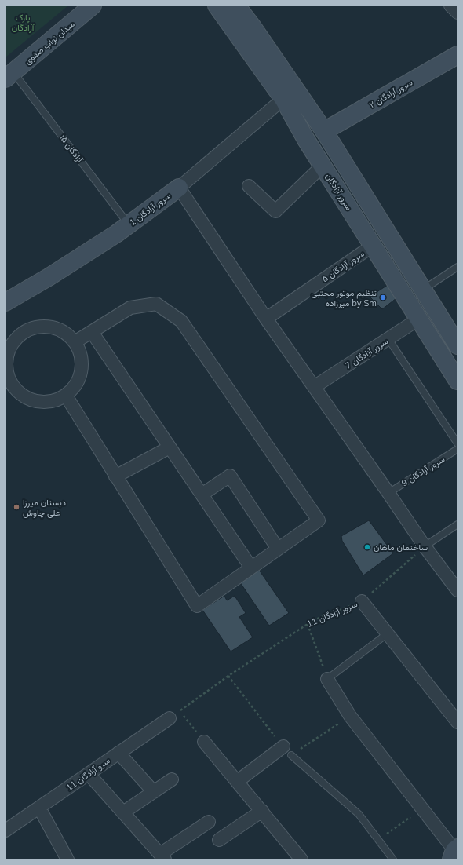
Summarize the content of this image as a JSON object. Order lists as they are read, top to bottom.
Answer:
{
  "streets": {
    "main road": [
      "میدان نواب صفوی",
      "سرور آزادگان ۲",
      "سرور آزادگان",
      "سرور آزادگان 1"
    ],
    "street": ["سرور آزادگان ۵", "سرور آزادگان 7", "سرو آزادگان 11"],
    "lane": ["آزادگان ۱۵", "سرور آزادگان 9"],
    "path": ["سرور آزادگان 11"]
  },
  "crossings": [
    ["میدان نواب صفوی", "آزادگان ۱۵"],
    ["آزادگان ۱۵", "سرور آزادگان 1"],
    ["سرور آزادگان", "سرور آزادگان 1"],
    ["سرور آزادگان", "سرور آزادگان ۵"],
    ["سرور آزادگان", "سرور آزادگان 7"],
    ["سرور آزادگان 11", "سرو آزادگان 11"]
  ],
  "parks": ["پارک آزادگان"],
  "places": ["تنظیم موتور مجتبی میرزاده by Sm", "دبستان میرزا علی چاوش", "ساختمان ماهان"]
}
